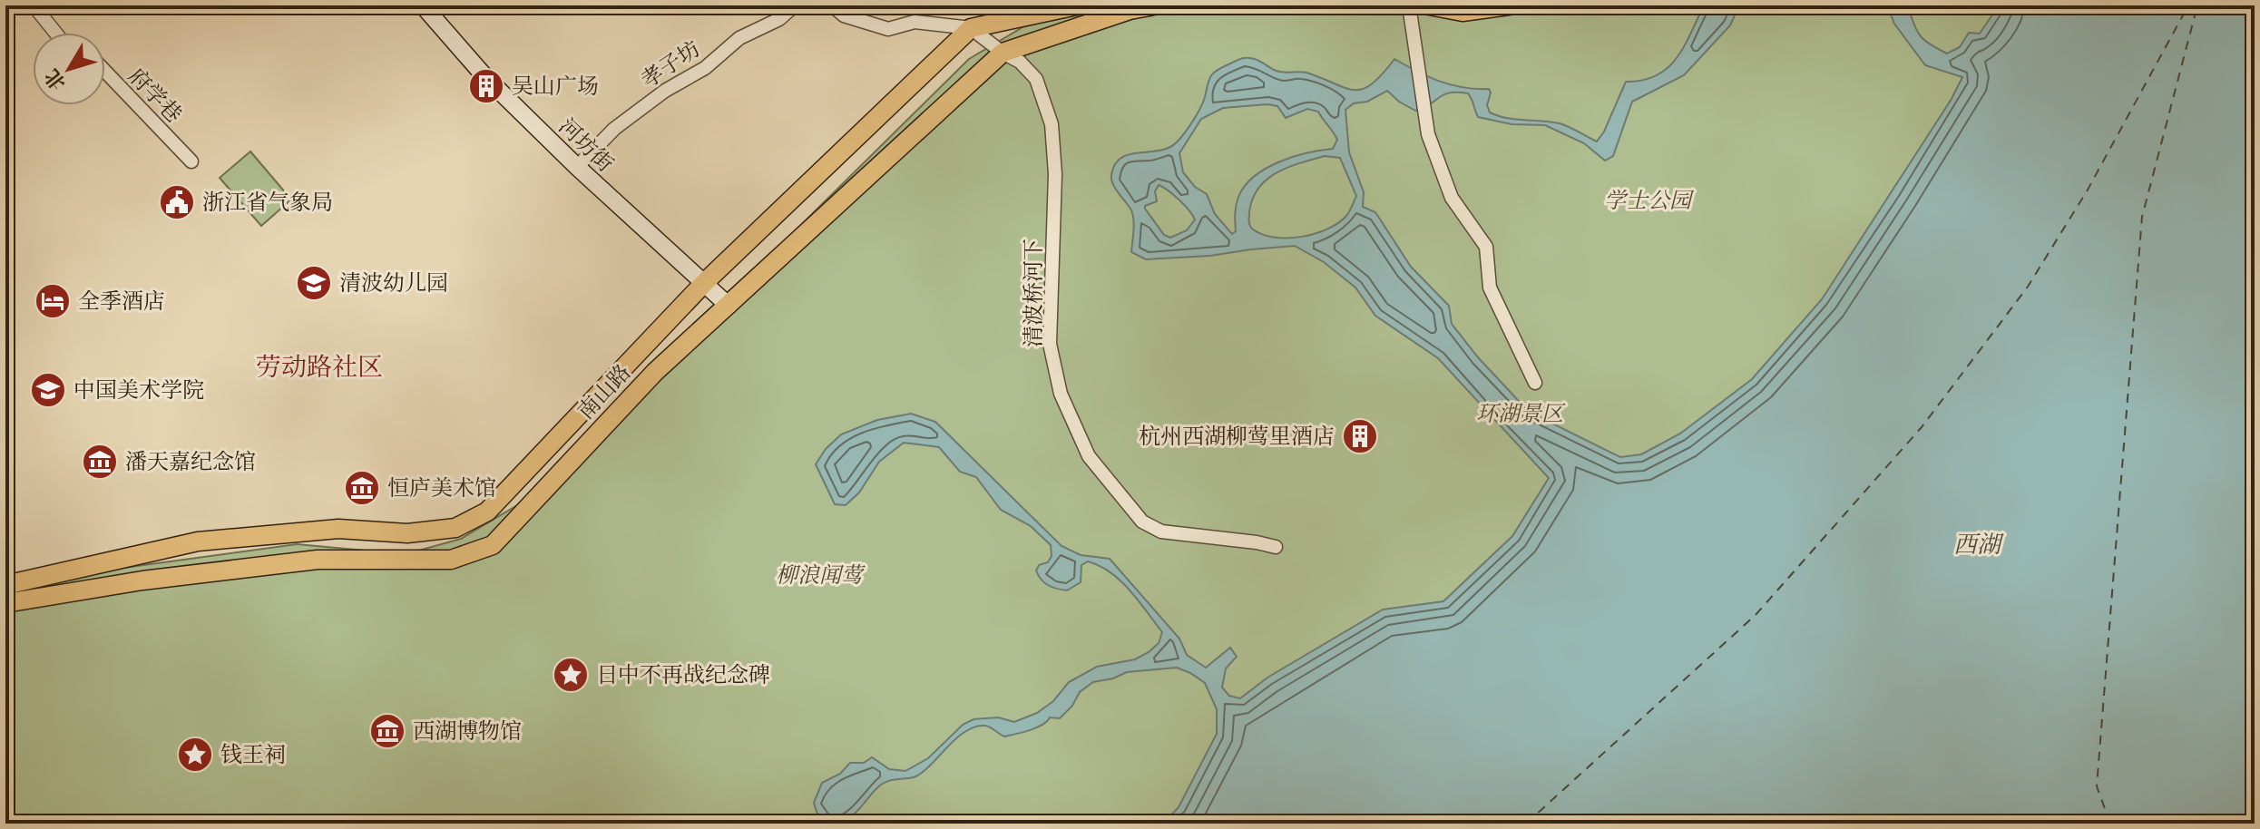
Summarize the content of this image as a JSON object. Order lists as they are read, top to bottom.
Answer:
{
  "streets": {
    "main road": ["南山路"],
    "street": [
      "孝子坊",
      "府学巷",
      "河坊街",
      "清波桥河下"
    ]
  },
  "crossings": [
    ["孝子坊", "河坊街"],
    ["河坊街", "南山路"],
    ["清波桥河下", "南山路"]
  ],
  "districts": ["劳动路社区"],
  "water": ["西湖"],
  "parks": ["学士公园", "环湖景区", "柳浪闻莺"],
  "places": {
    "building": ["吴山广场", "杭州西湖柳莺里酒店"],
    "public building": ["浙江省气象局"],
    "school or university": ["清波幼儿园", "中国美术学院"],
    "hotel": ["全季酒店"],
    "museum": ["潘天嘉纪念馆", "恒庐美术馆", "西湖博物馆"],
    "place": ["日中不再战纪念碑", "钱王祠"]
  },
  "north": "bottom left"
}
